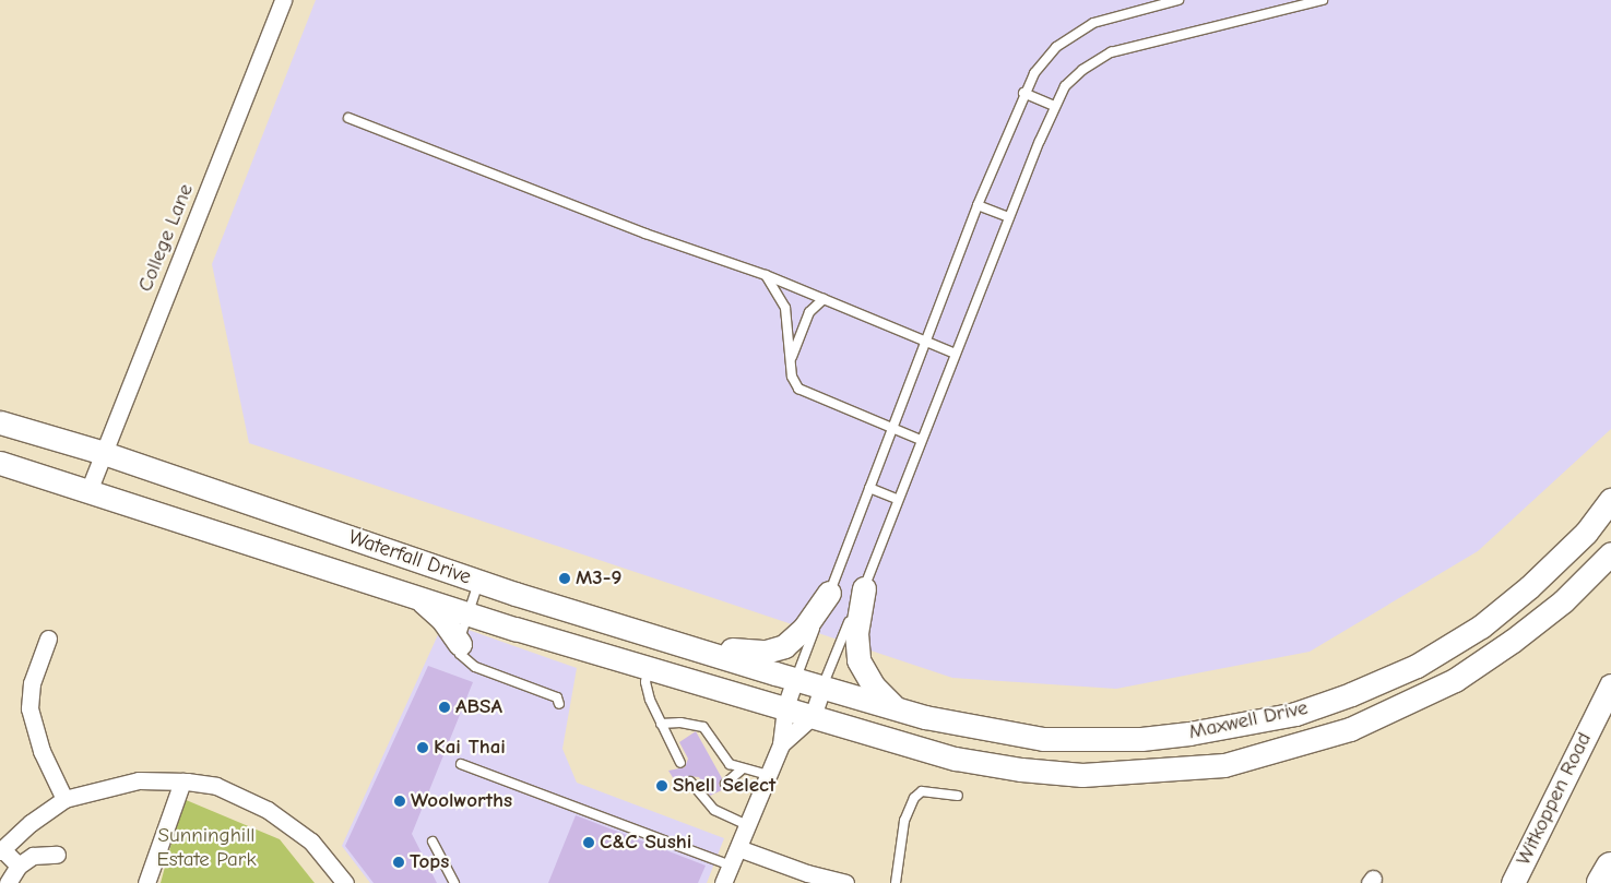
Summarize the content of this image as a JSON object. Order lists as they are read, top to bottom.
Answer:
{
  "streets": {
    "main road": ["Waterfall Drive", "Maxwell Drive", "Witkoppen Road"],
    "street": ["College Lane"]
  },
  "crossings": [
    ["College Lane", "Waterfall Drive"],
    ["Waterfall Drive", "Maxwell Drive"]
  ],
  "parks": ["Sunninghill Estate Park"],
  "places": [
    "M3-9",
    "ABSA",
    "Kai Thai",
    "Shell Select",
    "Woolworths",
    "C&C Sushi",
    "Tops"
  ]
}
